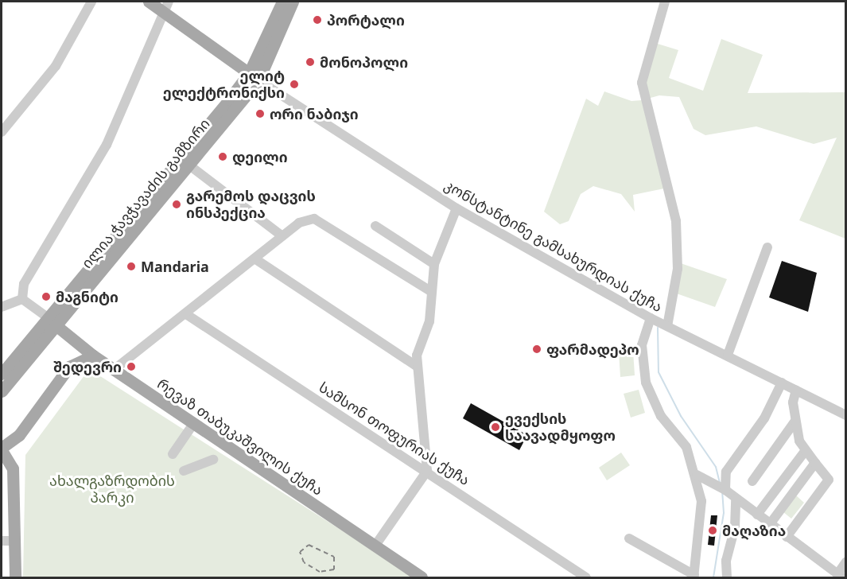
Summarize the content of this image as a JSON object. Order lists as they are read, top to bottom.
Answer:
{
  "streets": {
    "main road": ["ილია ჭავჭავაძის გამზირი", "რევაზ თაბუკაშვილის ქუჩა"],
    "street": ["კონსტანტინე გამსახურდიას ქუჩა", "სამსონ თოფურიას ქუჩა"]
  },
  "crossings": [
    ["ილია ჭავჭავაძის გამზირი", "კონსტანტინე გამსახურდიას ქუჩა"],
    ["ილია ჭავჭავაძის გამზირი", "რევაზ თაბუკაშვილის ქუჩა"]
  ],
  "parks": ["ახალგაზრდობის პარკი"],
  "places": [
    "პორტალი",
    "მონოპოლი",
    "ელიტ ელექტრონიქსი",
    "ორი ნაბიჯი",
    "დეილი",
    "გარემოს დაცვის ინსპექცია",
    "Mandaria",
    "მაგნიტი",
    "ფარმადეპო",
    "შედევრი",
    "ევექსის საავადმყოფო",
    "მაღაზია"
  ]
}
